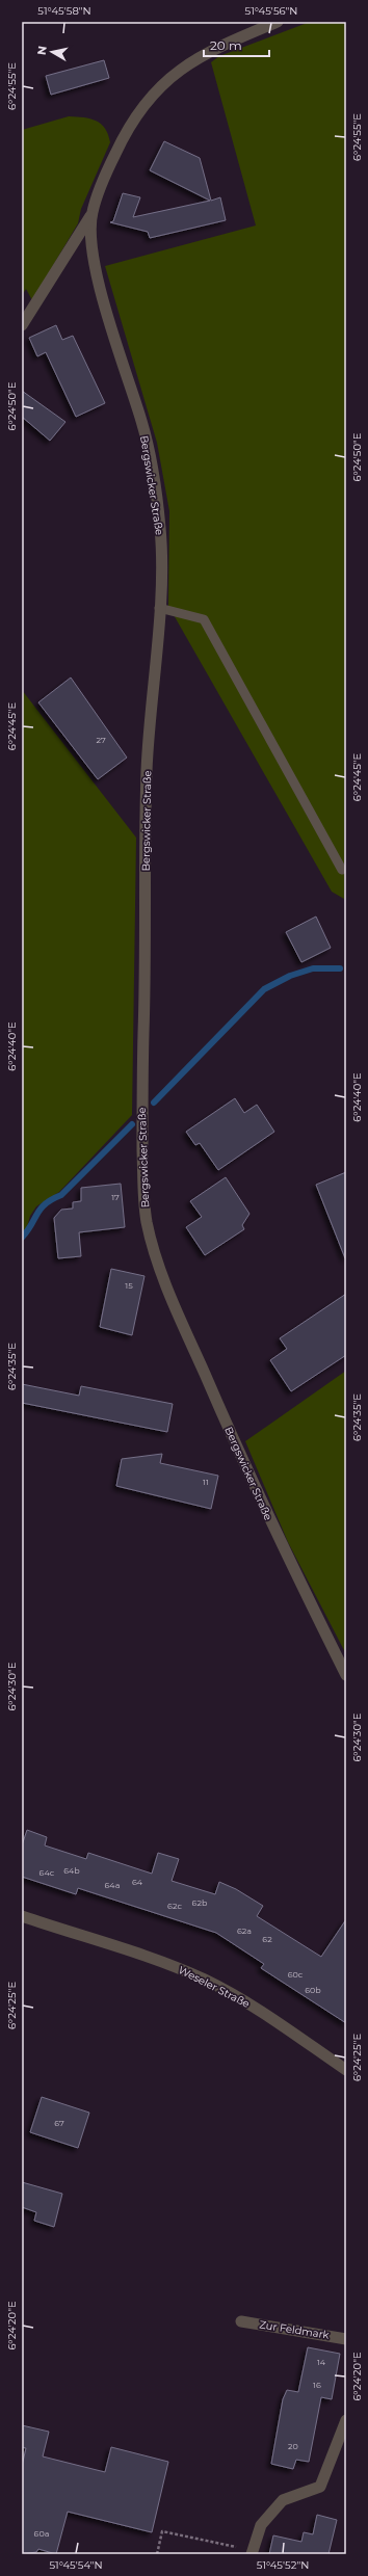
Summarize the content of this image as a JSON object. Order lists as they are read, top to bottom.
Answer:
{
  "streets": {
    "street": ["Bergswicker Straße", "Weseler Straße", "Zur Feldmark"]
  },
  "house_numbers": [
    "27",
    "17",
    "15",
    "11",
    "64b",
    "64c",
    "64",
    "64a",
    "62b",
    "62c",
    "62a",
    "62",
    "60c",
    "60b",
    "67",
    "14",
    "16",
    "20",
    "60a"
  ],
  "scale_bar": "20 m",
  "north": "left",
  "coordinates": [
    "51°45'58\"N",
    "51°45'56\"N",
    "6°24'55\"E",
    "6°24'50\"E",
    "6°24'45\"E",
    "6°24'40\"E",
    "6°24'35\"E",
    "6°24'30\"E",
    "6°24'25\"E",
    "6°24'20\"E",
    "51°45'54\"N",
    "51°45'52\"N"
  ]
}
